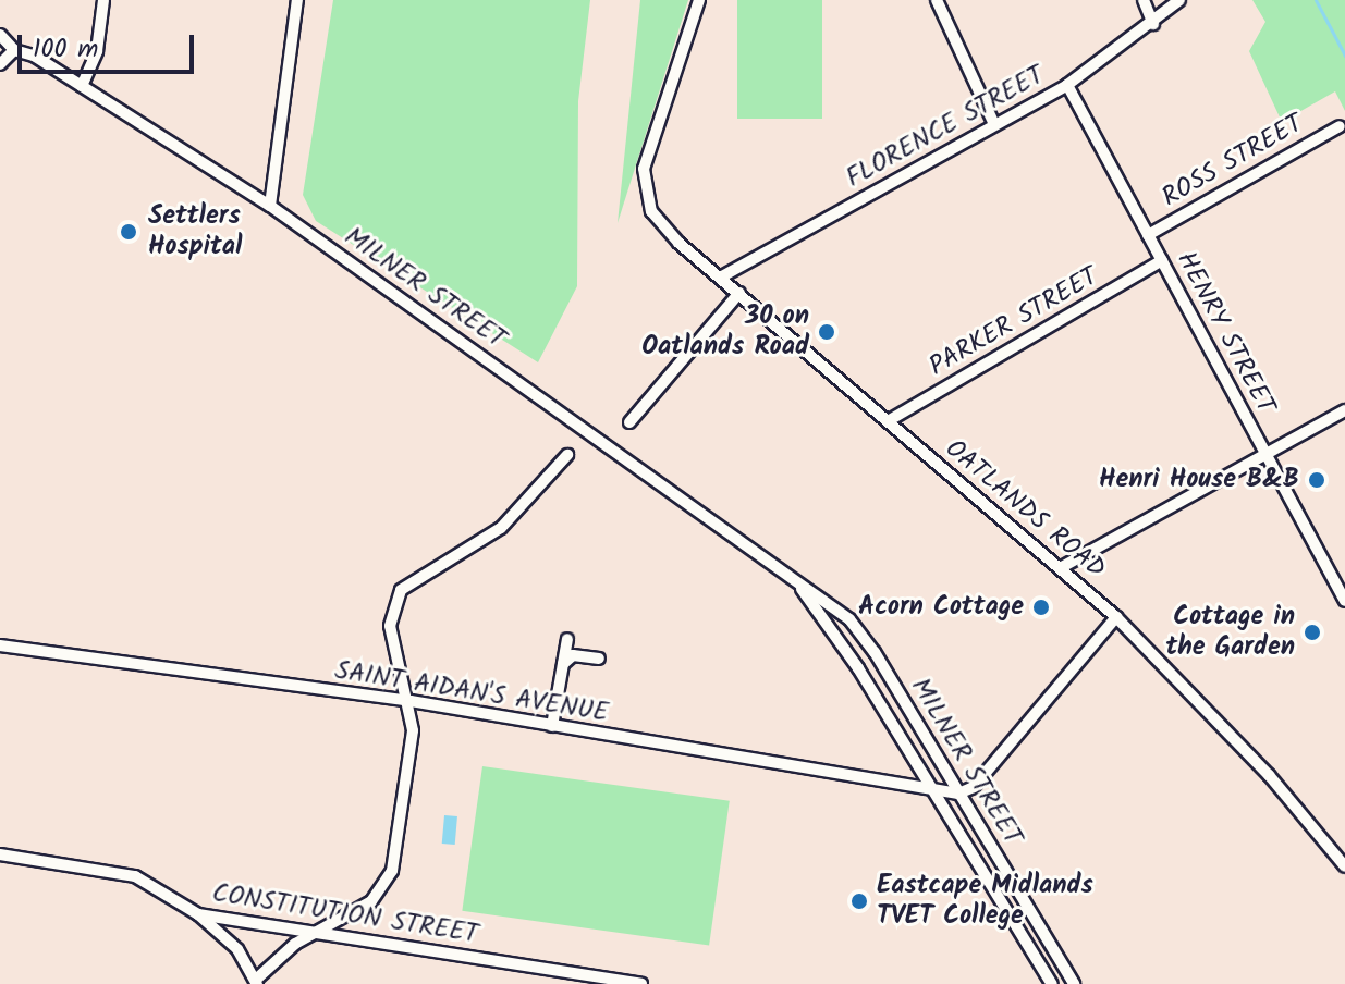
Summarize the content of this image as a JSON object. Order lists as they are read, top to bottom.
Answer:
{
  "streets": {
    "street": [
      "FLORENCE STREET",
      "ROSS STREET",
      "MILNER STREET",
      "PARKER STREET",
      "HENRY STREET",
      "OATLANDS ROAD",
      "SAINT AIDAN'S AVENUE",
      "CONSTITUTION STREET"
    ]
  },
  "crossings": [
    ["FLORENCE STREET", "HENRY STREET"],
    ["FLORENCE STREET", "OATLANDS ROAD"],
    ["ROSS STREET", "HENRY STREET"],
    ["MILNER STREET", "SAINT AIDAN'S AVENUE"],
    ["PARKER STREET", "HENRY STREET"],
    ["PARKER STREET", "OATLANDS ROAD"]
  ],
  "places": [
    "Settlers Hospital",
    "30 on Oatlands Road",
    "Henri House B&B",
    "Acorn Cottage",
    "Cottage in the Garden",
    "Eastcape Midlands TVET College"
  ],
  "scale_bar": "100 m"
}
